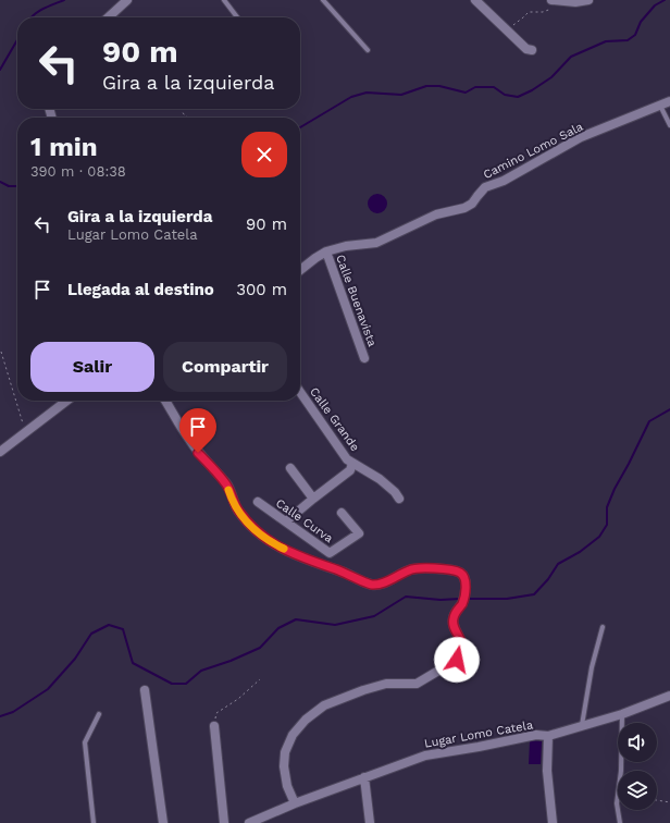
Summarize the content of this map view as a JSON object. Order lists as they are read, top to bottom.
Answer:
{
  "streets": {
    "street": [
      "Camino Lomo Sala",
      "Calle Buenavista",
      "Calle Grande",
      "Calle Curva",
      "Lugar Lomo Catela"
    ]
  },
  "crossings": [
    ["Camino Lomo Sala", "Calle Buenavista"]
  ],
  "page": {
    "turn": ["90 m", "Gira a la izquierda"],
    "heading": ["1 min", "390 m · 08:38"],
    "list": [
      {
        "name": "Gira a la izquierda",
        "note": "Lugar Lomo Catela",
        "value": "90 m"
      },
      {
        "name": "Llegada al destino",
        "value": "300 m"
      }
    ],
    "buttons": ["Salir", "Compartir"]
  }
}
